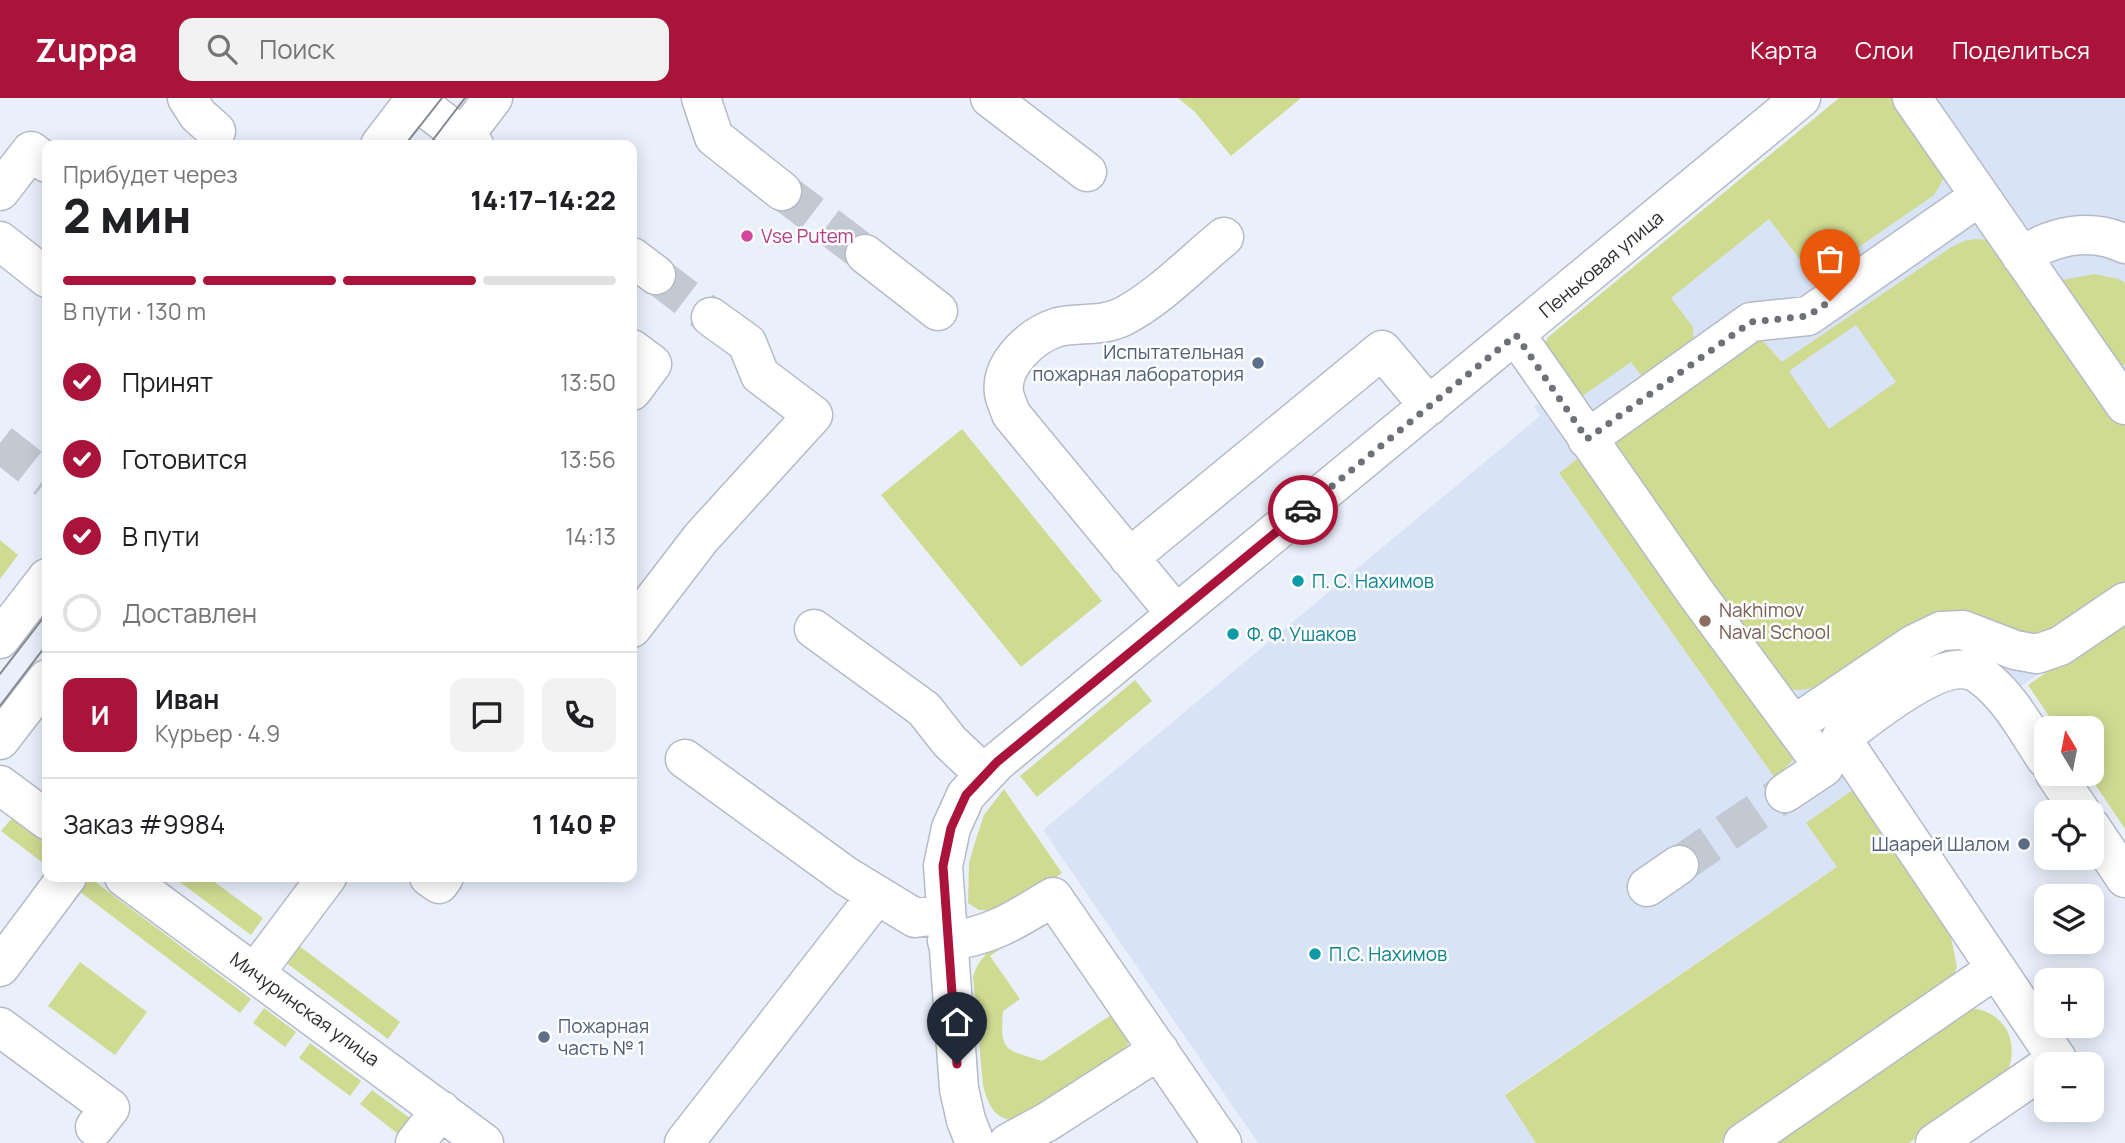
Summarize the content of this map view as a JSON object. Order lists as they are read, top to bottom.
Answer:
{
  "streets": {
    "street": ["Пеньковая улица", "Мичуринская улица"]
  },
  "places": [
    "Vse Putem",
    "Испытательная пожарная лаборатория",
    "П. С. Нахимов",
    "Nakhimov Naval School",
    "Ф. Ф. Ушаков",
    "Шаарей Шалом",
    "П.С. Нахимов",
    "Пожарная часть № 1"
  ],
  "north": "top",
  "page": {
    "header": "Zuppa",
    "search": "Поиск",
    "nav": ["Карта", "Слои", "Поделиться"],
    "heading": ["2 мин", "Прибудет через", "14:17–14:22"],
    "panel": [
      "Иван",
      "Курьер · 4.9",
      "Заказ #9984",
      "1 140 ₽"
    ],
    "bar": "В пути · 130 m",
    "list": [
      ["Принят", "13:50"],
      ["Готовится", "13:56"],
      ["В пути", "14:13"],
      "Доставлен"
    ],
    "round": "И",
    "map_buttons": ["+", "−"]
  }
}
